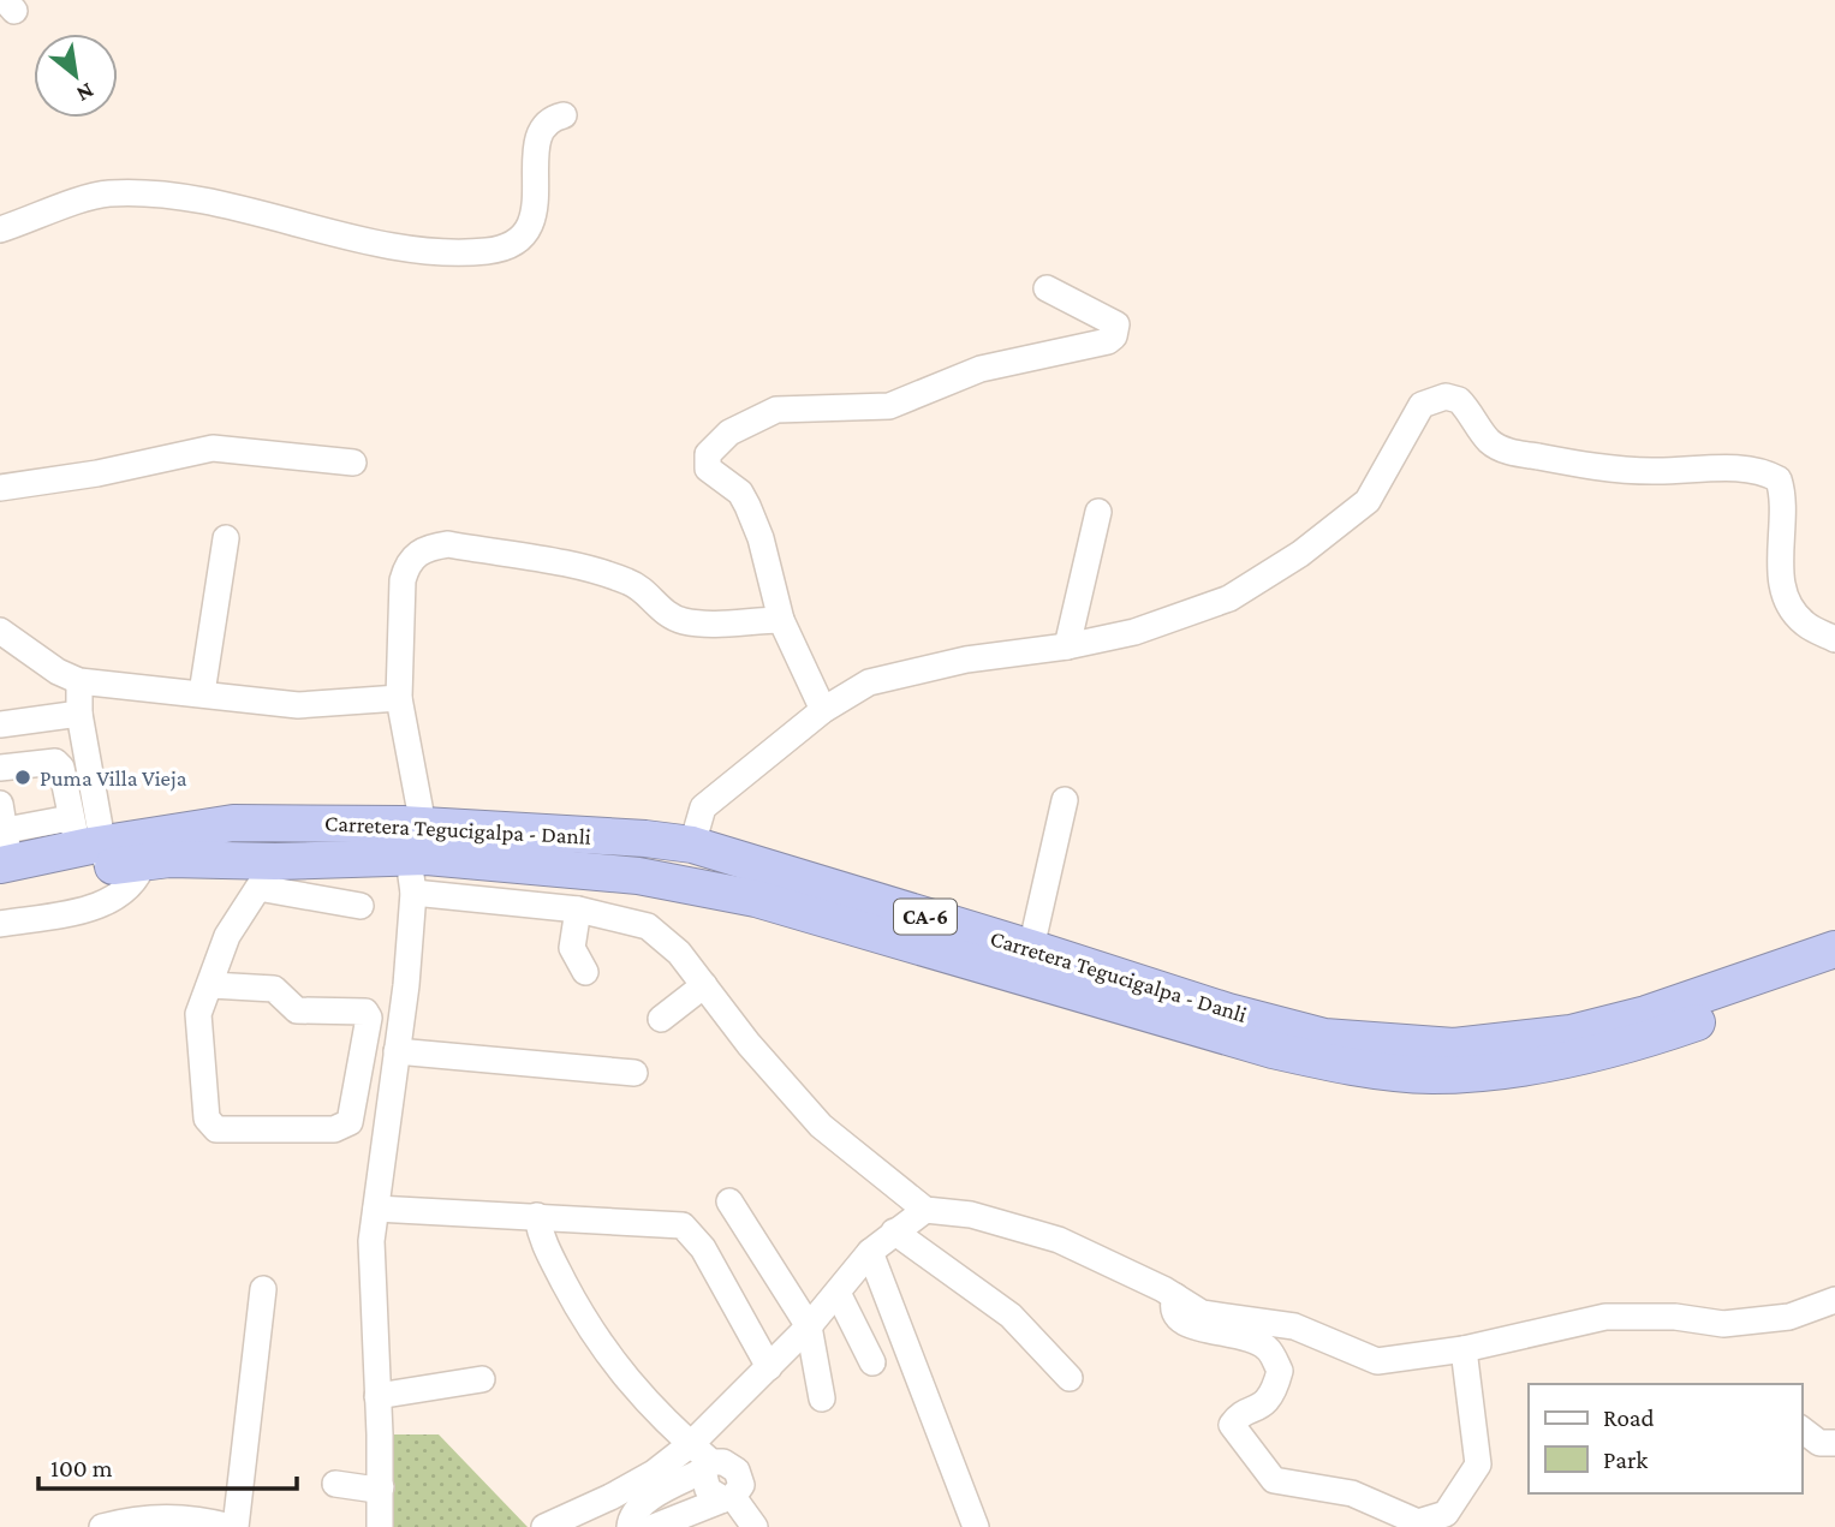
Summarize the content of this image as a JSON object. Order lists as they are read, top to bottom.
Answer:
{
  "streets": {
    "highway": ["Carretera Tegucigalpa - Danli", "CA-6"]
  },
  "places": ["Puma Villa Vieja"],
  "legend": ["Road", "Park"],
  "scale_bar": "100 m",
  "north": "bottom right"
}
